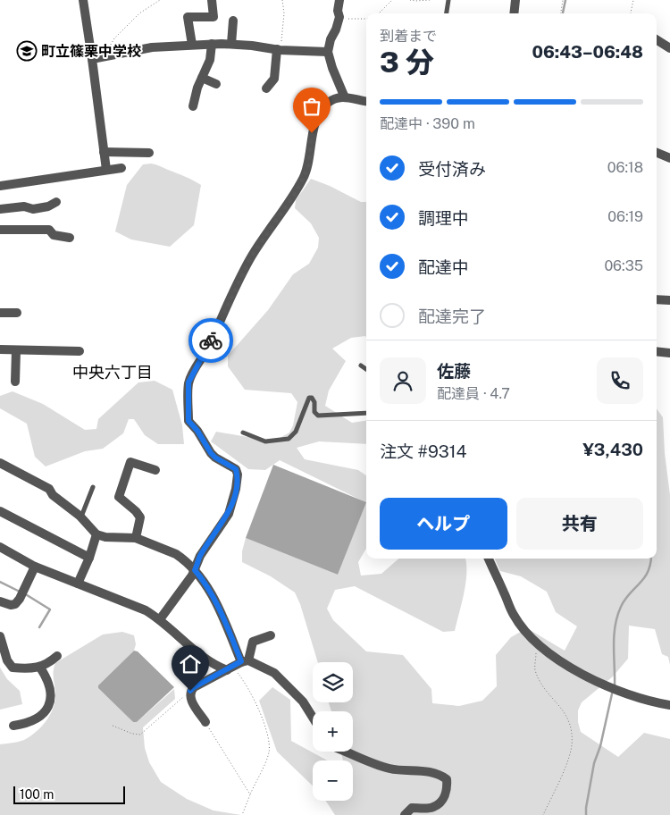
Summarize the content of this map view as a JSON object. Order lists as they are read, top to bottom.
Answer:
{
  "districts": ["中央六丁目"],
  "places": {
    "school or university": ["町立篠栗中学校"]
  },
  "scale_bar": "100 m",
  "page": {
    "heading": ["3 分", "到着まで", "06:43–06:48"],
    "panel": [
      "佐藤",
      "配達員 · 4.7",
      "注文 #9314",
      "¥3,430"
    ],
    "bar": "配達中 · 390 m",
    "list": [
      ["受付済み", "06:18"],
      ["調理中", "06:19"],
      ["配達中", "06:35"],
      "配達完了"
    ],
    "buttons": ["ヘルプ", "共有"],
    "map_buttons": ["+", "−"],
    "scale": "100 m"
  }
}
